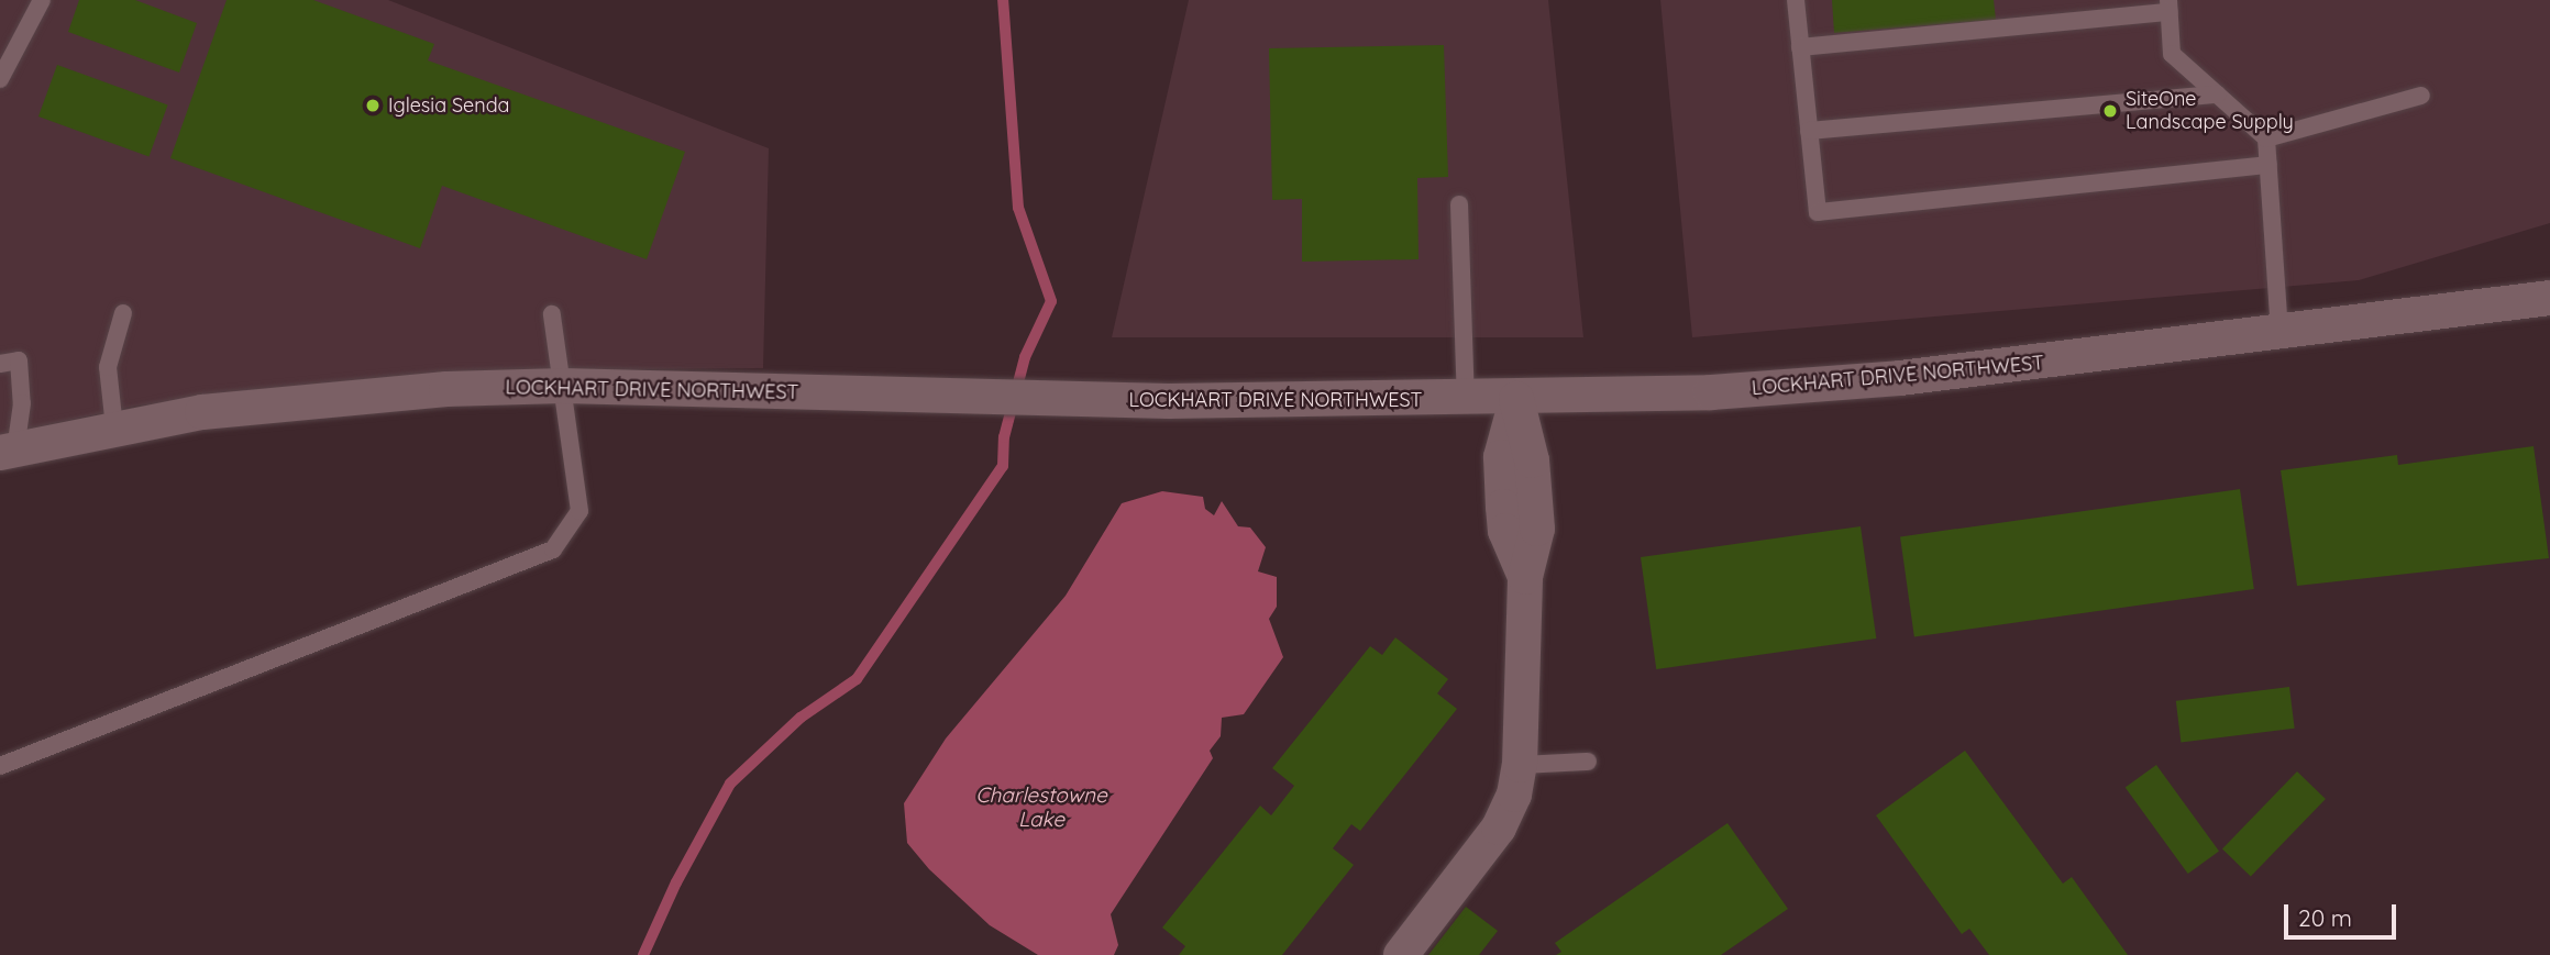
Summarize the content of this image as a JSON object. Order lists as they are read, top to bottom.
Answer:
{
  "streets": {
    "street": ["LOCKHART DRIVE NORTHWEST"]
  },
  "water": ["Charlestowne Lake"],
  "places": ["Iglesia Senda", "SiteOne Landscape Supply"],
  "scale_bar": "20 m"
}
